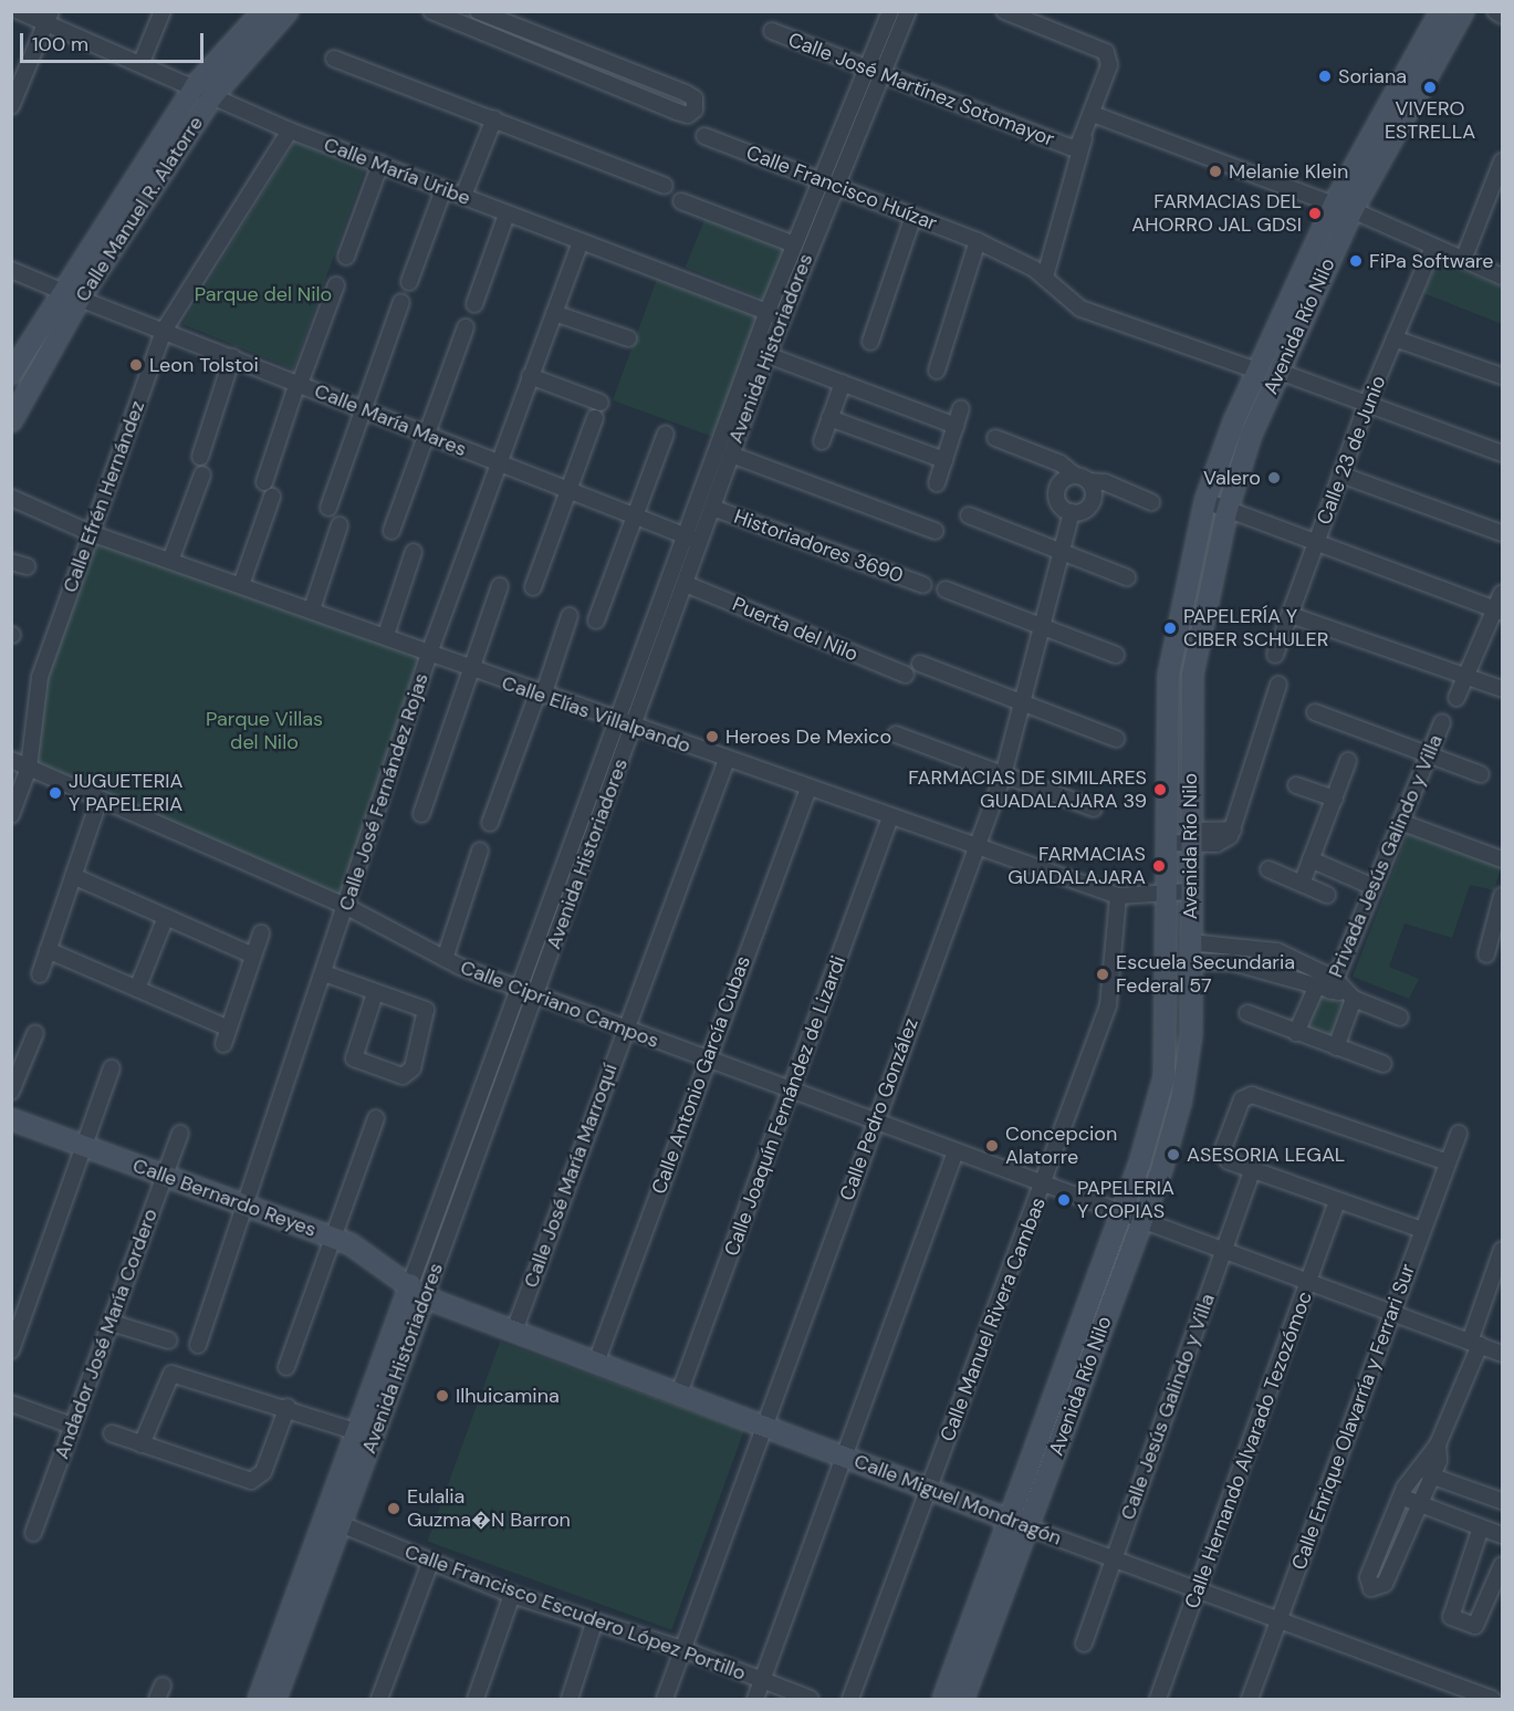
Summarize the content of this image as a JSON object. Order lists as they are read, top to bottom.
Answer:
{
  "streets": {
    "main road": [
      "Calle Manuel R. Alatorre",
      "Avenida Río Nilo",
      "Avenida Historiadores",
      "Calle Bernardo Reyes",
      "Calle Miguel Mondragón"
    ],
    "street": [
      "Calle José Martínez Sotomayor",
      "Calle María Uribe",
      "Calle Francisco Huízar",
      "Calle María Mares",
      "Calle 23 de Junio",
      "Calle Efrén Hernández",
      "Historiadores 3690",
      "Puerta del Nilo",
      "Calle Elías Villalpando",
      "Calle José Fernández Rojas",
      "Privada Jesús Galindo y Villa",
      "Calle Cipriano Campos",
      "Calle Antonio García Cubas",
      "Calle Joaquín Fernández de Lizardi",
      "Calle Pedro González",
      "Calle José María Marroquí",
      "Calle Manuel Rivera Cambas",
      "Andador José María Cordero",
      "Calle Jesús Galindo y Villa",
      "Calle Enrique Olavarría y Ferrari Sur",
      "Calle Hernando Alvarado Tezozómoc",
      "Calle Francisco Escudero López Portillo"
    ]
  },
  "crossings": [
    ["Calle José Martínez Sotomayor", "Avenida Historiadores"],
    ["Calle María Uribe", "Calle Manuel R. Alatorre"],
    ["Calle María Uribe", "Avenida Historiadores"],
    ["Calle María Uribe", "Calle Efrén Hernández"],
    ["Calle María Uribe", "Calle José Fernández Rojas"],
    ["Calle Francisco Huízar", "Avenida Río Nilo"],
    ["Calle Francisco Huízar", "Avenida Historiadores"],
    ["Calle Manuel R. Alatorre", "Calle María Mares"],
    ["Avenida Río Nilo", "Calle Elías Villalpando"],
    ["Avenida Río Nilo", "Calle Cipriano Campos"],
    ["Avenida Río Nilo", "Calle Miguel Mondragón"],
    ["Avenida Historiadores", "Calle María Mares"],
    ["Avenida Historiadores", "Historiadores 3690"],
    ["Avenida Historiadores", "Puerta del Nilo"],
    ["Avenida Historiadores", "Calle Elías Villalpando"],
    ["Avenida Historiadores", "Calle Cipriano Campos"],
    ["Avenida Historiadores", "Calle Bernardo Reyes"],
    ["Avenida Historiadores", "Calle Miguel Mondragón"],
    ["Avenida Historiadores", "Calle Francisco Escudero López Portillo"],
    ["Calle María Mares", "Calle Efrén Hernández"],
    ["Calle María Mares", "Calle José Fernández Rojas"],
    ["Calle Efrén Hernández", "Calle Elías Villalpando"],
    ["Calle Efrén Hernández", "Calle Cipriano Campos"],
    ["Calle Elías Villalpando", "Calle José Fernández Rojas"],
    ["Calle Elías Villalpando", "Calle Antonio García Cubas"],
    ["Calle Elías Villalpando", "Calle Joaquín Fernández de Lizardi"],
    ["Calle Elías Villalpando", "Calle Pedro González"],
    ["Calle Elías Villalpando", "Calle José María Marroquí"],
    ["Calle Elías Villalpando", "Calle Manuel Rivera Cambas"],
    ["Calle José Fernández Rojas", "Calle Cipriano Campos"],
    ["Calle José Fernández Rojas", "Calle Bernardo Reyes"],
    ["Calle Cipriano Campos", "Calle Antonio García Cubas"],
    ["Calle Cipriano Campos", "Calle Joaquín Fernández de Lizardi"],
    ["Calle Cipriano Campos", "Calle Pedro González"],
    ["Calle Cipriano Campos", "Calle José María Marroquí"],
    ["Calle Cipriano Campos", "Calle Manuel Rivera Cambas"],
    ["Calle Cipriano Campos", "Calle Jesús Galindo y Villa"],
    ["Calle Cipriano Campos", "Calle Enrique Olavarría y Ferrari Sur"],
    ["Calle Cipriano Campos", "Calle Hernando Alvarado Tezozómoc"],
    ["Calle Antonio García Cubas", "Calle Miguel Mondragón"],
    ["Calle Joaquín Fernández de Lizardi", "Calle Miguel Mondragón"],
    ["Calle Pedro González", "Calle Miguel Mondragón"],
    ["Calle Pedro González", "Calle Francisco Escudero López Portillo"],
    ["Calle José María Marroquí", "Calle Miguel Mondragón"],
    ["Calle Bernardo Reyes", "Andador José María Cordero"],
    ["Calle Bernardo Reyes", "Calle Miguel Mondragón"],
    ["Calle Manuel Rivera Cambas", "Calle Miguel Mondragón"],
    ["Calle Jesús Galindo y Villa", "Calle Miguel Mondragón"],
    ["Calle Enrique Olavarría y Ferrari Sur", "Calle Miguel Mondragón"],
    ["Calle Hernando Alvarado Tezozómoc", "Calle Miguel Mondragón"]
  ],
  "parks": ["Parque del Nilo", "Parque Villas del Nilo"],
  "places": [
    "Soriana",
    "VIVERO ESTRELLA",
    "Melanie Klein",
    "FARMACIAS DEL AHORRO JAL GDSI",
    "FiPa Software",
    "Leon Tolstoi",
    "Valero",
    "PAPELERÍA Y CIBER SCHULER",
    "Heroes De Mexico",
    "FARMACIAS DE SIMILARES GUADALAJARA 39",
    "JUGUETERIA Y PAPELERIA",
    "FARMACIAS GUADALAJARA",
    "Escuela Secundaria Federal 57",
    "Concepcion Alatorre",
    "ASESORIA LEGAL",
    "PAPELERIA Y COPIAS",
    "Ilhuicamina",
    "Eulalia Guzma�N Barron"
  ],
  "scale_bar": "100 m"
}
